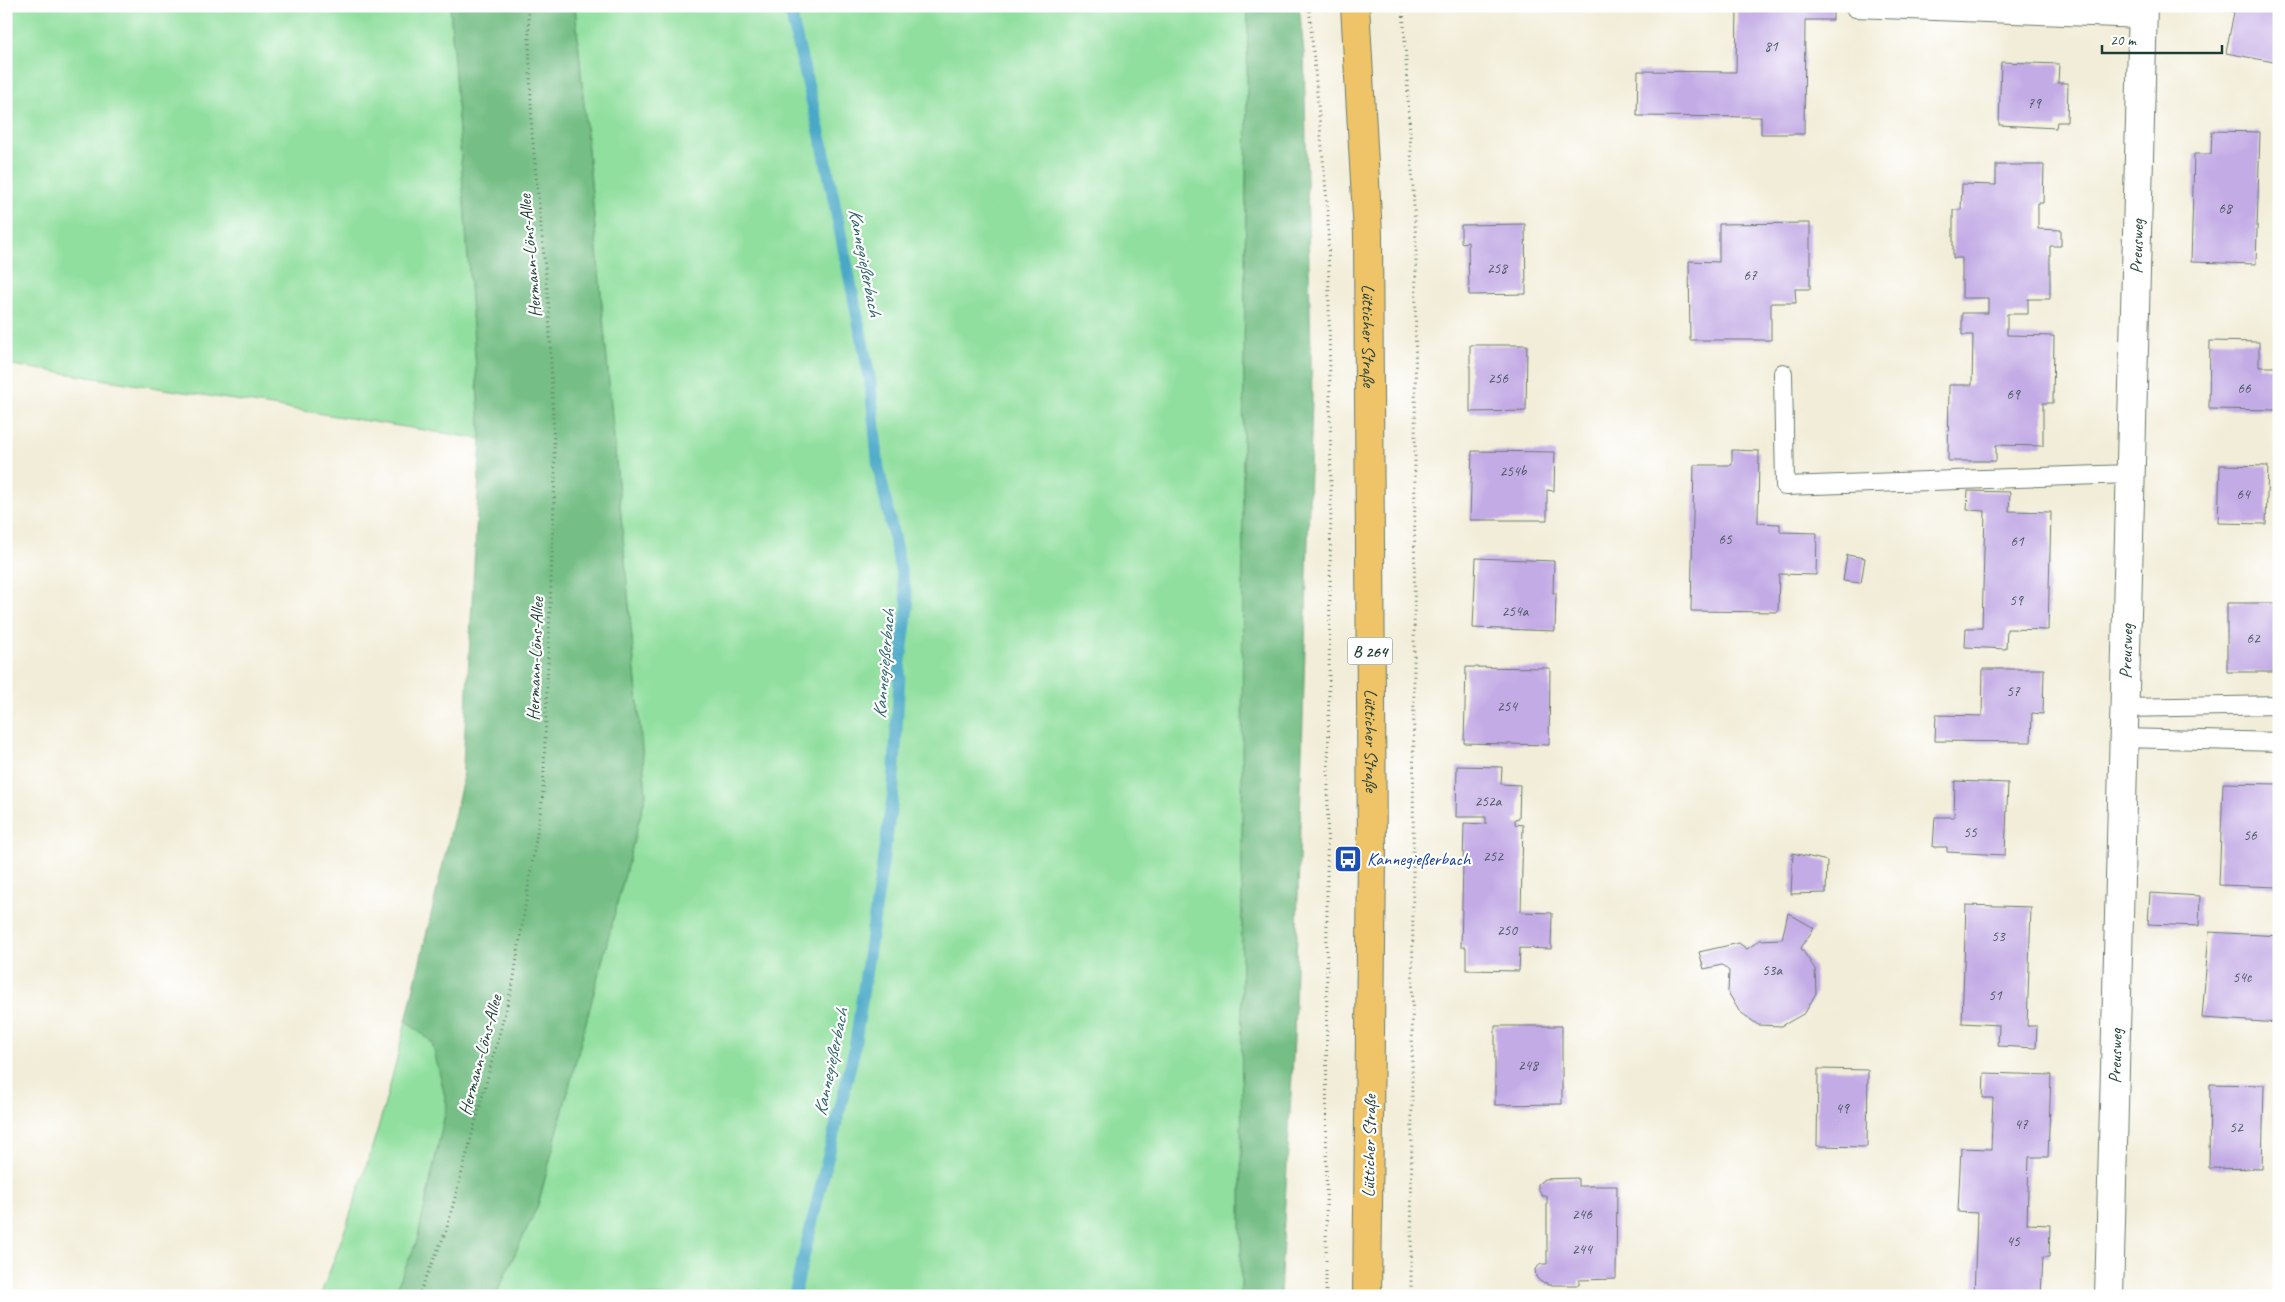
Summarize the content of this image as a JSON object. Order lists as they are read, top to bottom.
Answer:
{
  "streets": {
    "main road": ["Lütticher Straße", "B 264"],
    "street": ["Preusweg"],
    "path": ["Hermann-Löns-Allee"]
  },
  "water": ["Kannegießerbach"],
  "places": {
    "bus stop": ["Kannegießerbach"]
  },
  "house_numbers": [
    "81",
    "79",
    "68",
    "258",
    "67",
    "256",
    "66",
    "69",
    "254b",
    "64",
    "65",
    "61",
    "59",
    "254a",
    "62",
    "57",
    "254",
    "252a",
    "55",
    "56",
    "252",
    "250",
    "53",
    "53a",
    "54c",
    "51",
    "248",
    "49",
    "47",
    "52",
    "246",
    "45",
    "244"
  ],
  "scale_bar": "20 m"
}
